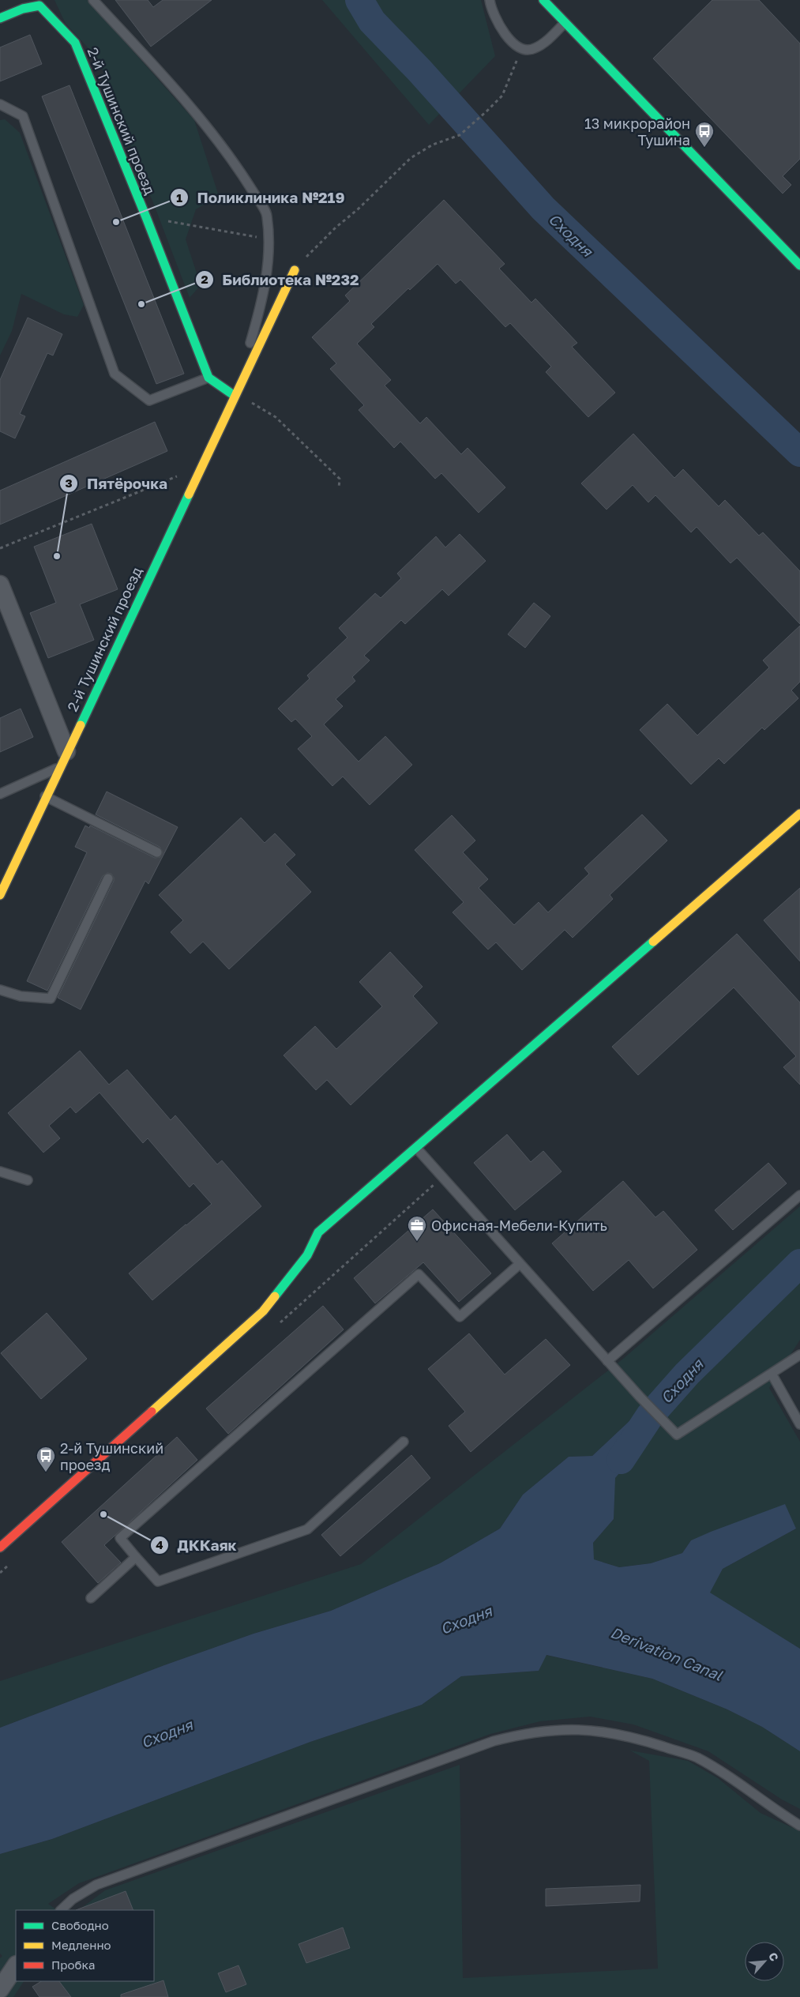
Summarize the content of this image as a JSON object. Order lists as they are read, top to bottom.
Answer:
{
  "streets": {
    "street": ["2-й Тушинский проезд"]
  },
  "water": ["Сходня", "Derivation Canal"],
  "places": {
    "bus stop": ["13 микрорайон Тушина", "2-й Тушинский проезд"],
    "other": [
      "Поликлиника №219",
      "Библиотека №232",
      "Пятёрочка",
      "ДККаяк"
    ],
    "office": ["Офисная-Мебели-Купить"]
  },
  "legend": ["Свободно", "Медленно", "Пробка"],
  "north": "top right"
}
